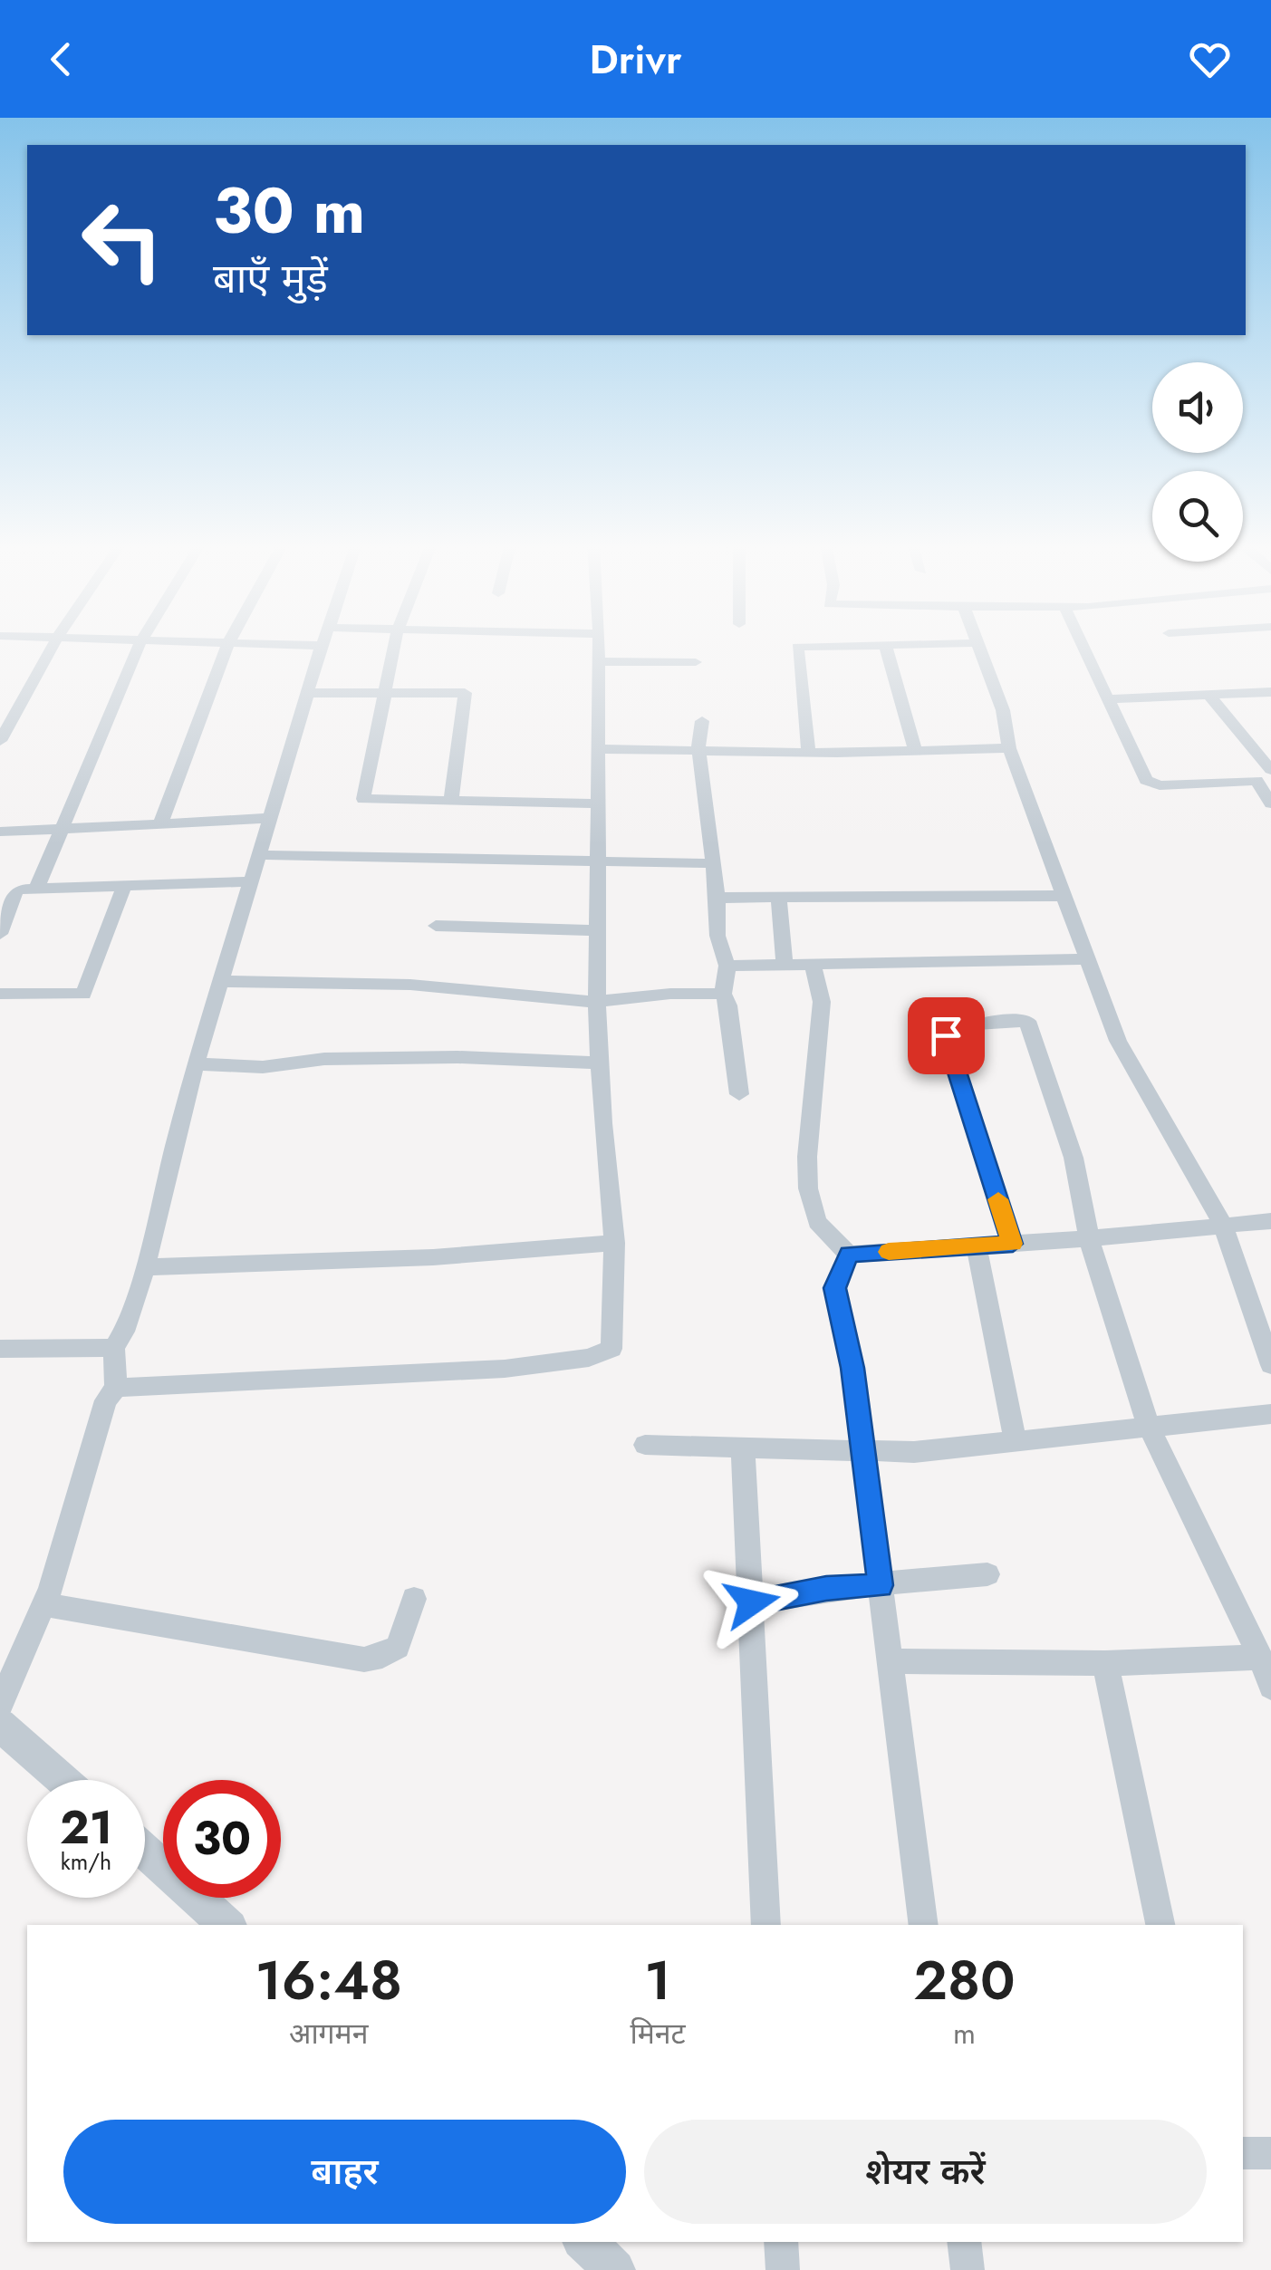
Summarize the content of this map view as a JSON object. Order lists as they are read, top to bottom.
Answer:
{
  "page": {
    "header": "Drivr",
    "turn": ["30 m", "बाएँ मुड़ें"],
    "speed": "21 km/h",
    "limit": "30",
    "eta": [
      "16:48",
      "आगमन",
      "1",
      "मिनट",
      "280",
      "m"
    ],
    "buttons": ["बाहर", "शेयर करें"]
  }
}
